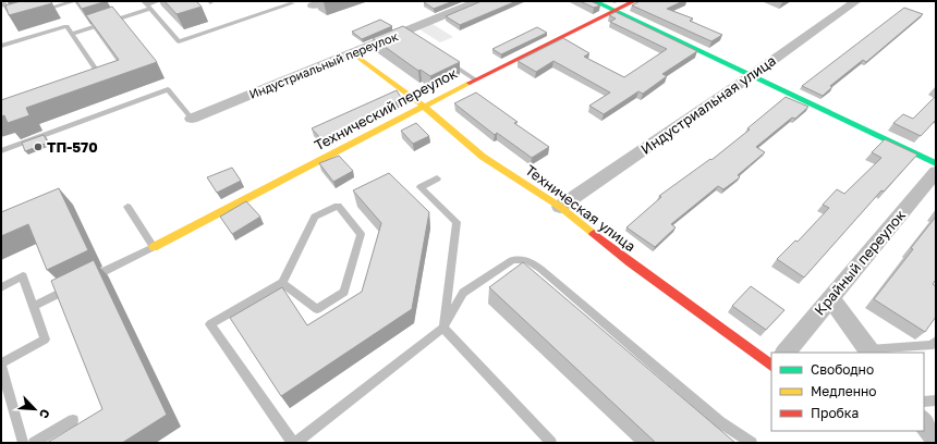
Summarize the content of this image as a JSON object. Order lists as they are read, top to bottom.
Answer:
{
  "streets": {
    "street": [
      "Индустриальный переулок",
      "Индустриальная улица",
      "Технический переулок",
      "Техническая улица",
      "Крайный переулок"
    ]
  },
  "crossings": [
    ["Индустриальный переулок", "Техническая улица"],
    ["Индустриальная улица", "Техническая улица"],
    ["Технический переулок", "Техническая улица"]
  ],
  "places": ["ТП-570"],
  "legend": ["Свободно", "Медленно", "Пробка"],
  "north": "bottom right"
}
